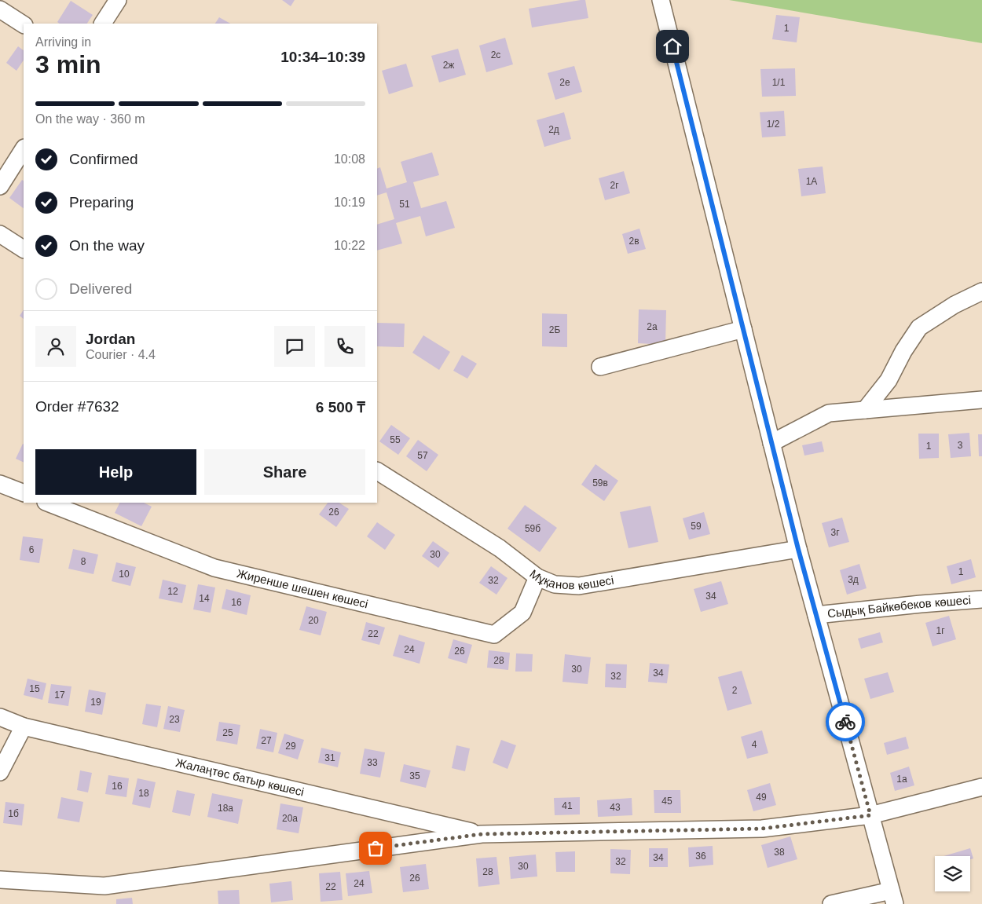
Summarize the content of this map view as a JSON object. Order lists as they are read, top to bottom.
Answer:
{
  "streets": {
    "street": [
      "Мұқанов көшесі",
      "Жиренше шешен көшесі",
      "Сыдық Байкөбеков көшесі",
      "Жалаңтөс батыр көшесі"
    ]
  },
  "crossings": [
    ["Мұқанов көшесі", "Жиренше шешен көшесі"]
  ],
  "house_numbers": [
    "1",
    "2с",
    "2ж",
    "2е",
    "1/1",
    "1/2",
    "2д",
    "1А",
    "2г",
    "51",
    "2в",
    "2а",
    "2Б",
    "55",
    "3",
    "1",
    "57",
    "59в",
    "26",
    "59",
    "59б",
    "3г",
    "6",
    "30",
    "8",
    "1",
    "10",
    "3д",
    "32",
    "12",
    "34",
    "14",
    "16",
    "20",
    "1г",
    "22",
    "24",
    "26",
    "28",
    "30",
    "34",
    "32",
    "15",
    "2",
    "17",
    "19",
    "23",
    "25",
    "27",
    "4",
    "29",
    "31",
    "33",
    "35",
    "1а",
    "16",
    "18",
    "49",
    "45",
    "41",
    "43",
    "18а",
    "1б",
    "20а",
    "38",
    "36",
    "34",
    "32",
    "30",
    "28",
    "26",
    "24",
    "22"
  ],
  "page": {
    "heading": ["3 min", "Arriving in", "10:34–10:39"],
    "panel": [
      "Jordan",
      "Courier · 4.4",
      "Order #7632",
      "6 500 ₸"
    ],
    "bar": "On the way · 360 m",
    "list": [
      ["Confirmed", "10:08"],
      ["Preparing", "10:19"],
      ["On the way", "10:22"],
      "Delivered"
    ],
    "buttons": ["Help", "Share"]
  }
}
